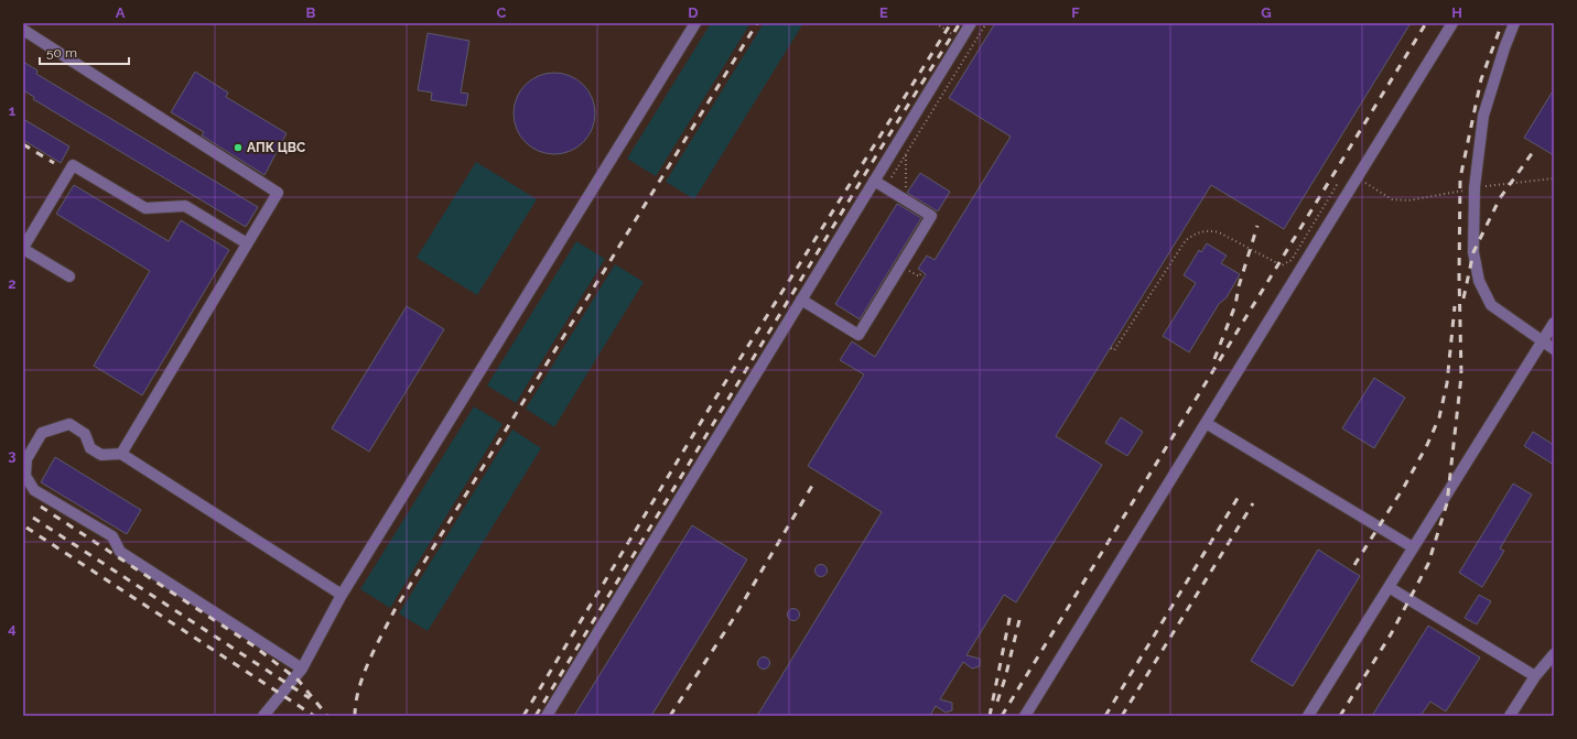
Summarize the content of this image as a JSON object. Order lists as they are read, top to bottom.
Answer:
{
  "places": ["АПК ЦВС"],
  "scale_bar": "50 m",
  "grid": {
    "columns": [
      "A",
      "B",
      "C",
      "D",
      "E",
      "F",
      "G",
      "H"
    ],
    "rows": [
      "1",
      "2",
      "3",
      "4"
    ]
  }
}
